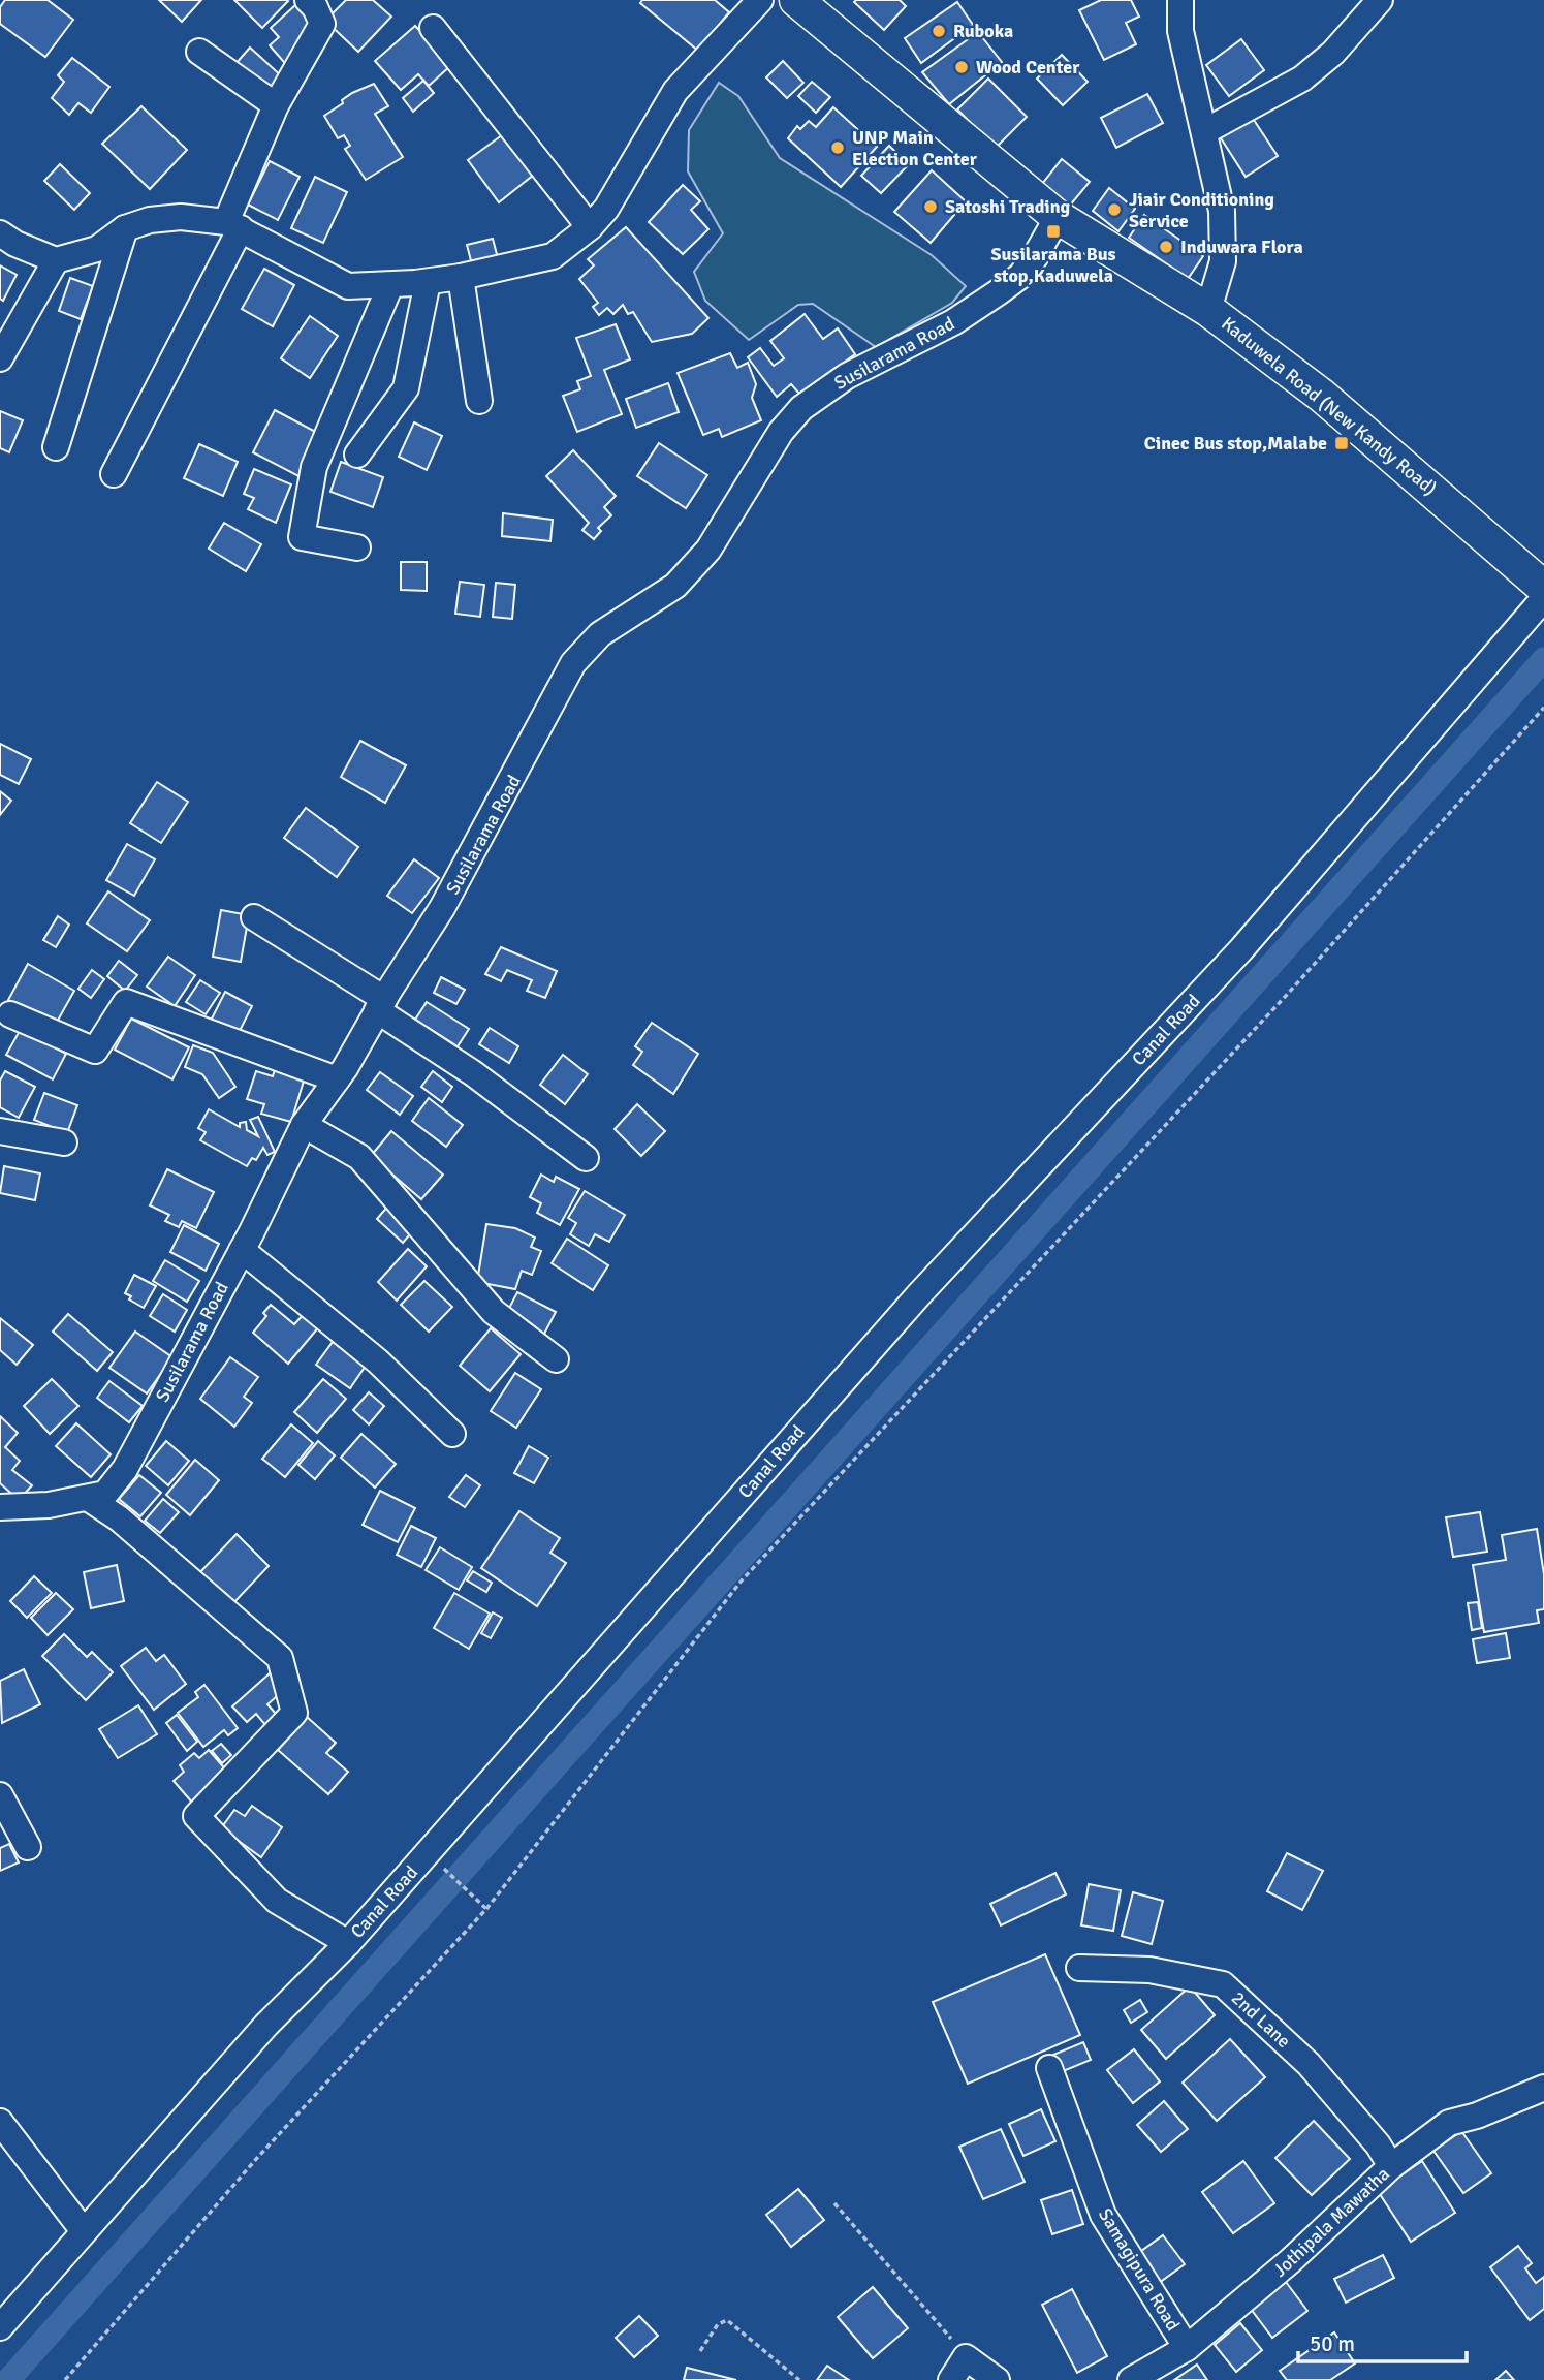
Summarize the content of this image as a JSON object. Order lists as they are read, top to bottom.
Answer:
{
  "streets": {
    "main road": ["Kaduwela Road (New Kandy Road)"],
    "street": [
      "Susilarama Road",
      "Canal Road",
      "2nd Lane",
      "Jothipala Mawatha",
      "Samagipura Road"
    ]
  },
  "crossings": [
    ["Susilarama Road", "Kaduwela Road (New Kandy Road)"],
    ["Kaduwela Road (New Kandy Road)", "Canal Road"],
    ["2nd Lane", "Jothipala Mawatha"],
    ["Jothipala Mawatha", "Samagipura Road"]
  ],
  "places": {
    "other": [
      "Ruboka",
      "Wood Center",
      "UNP Main Election Center",
      "Satoshi Trading",
      "Jiair Conditioning Service",
      "Induwara Flora"
    ],
    "transit": ["Susilarama Bus stop,Kaduwela", "Cinec Bus stop,Malabe"]
  },
  "scale_bar": "50 m"
}
